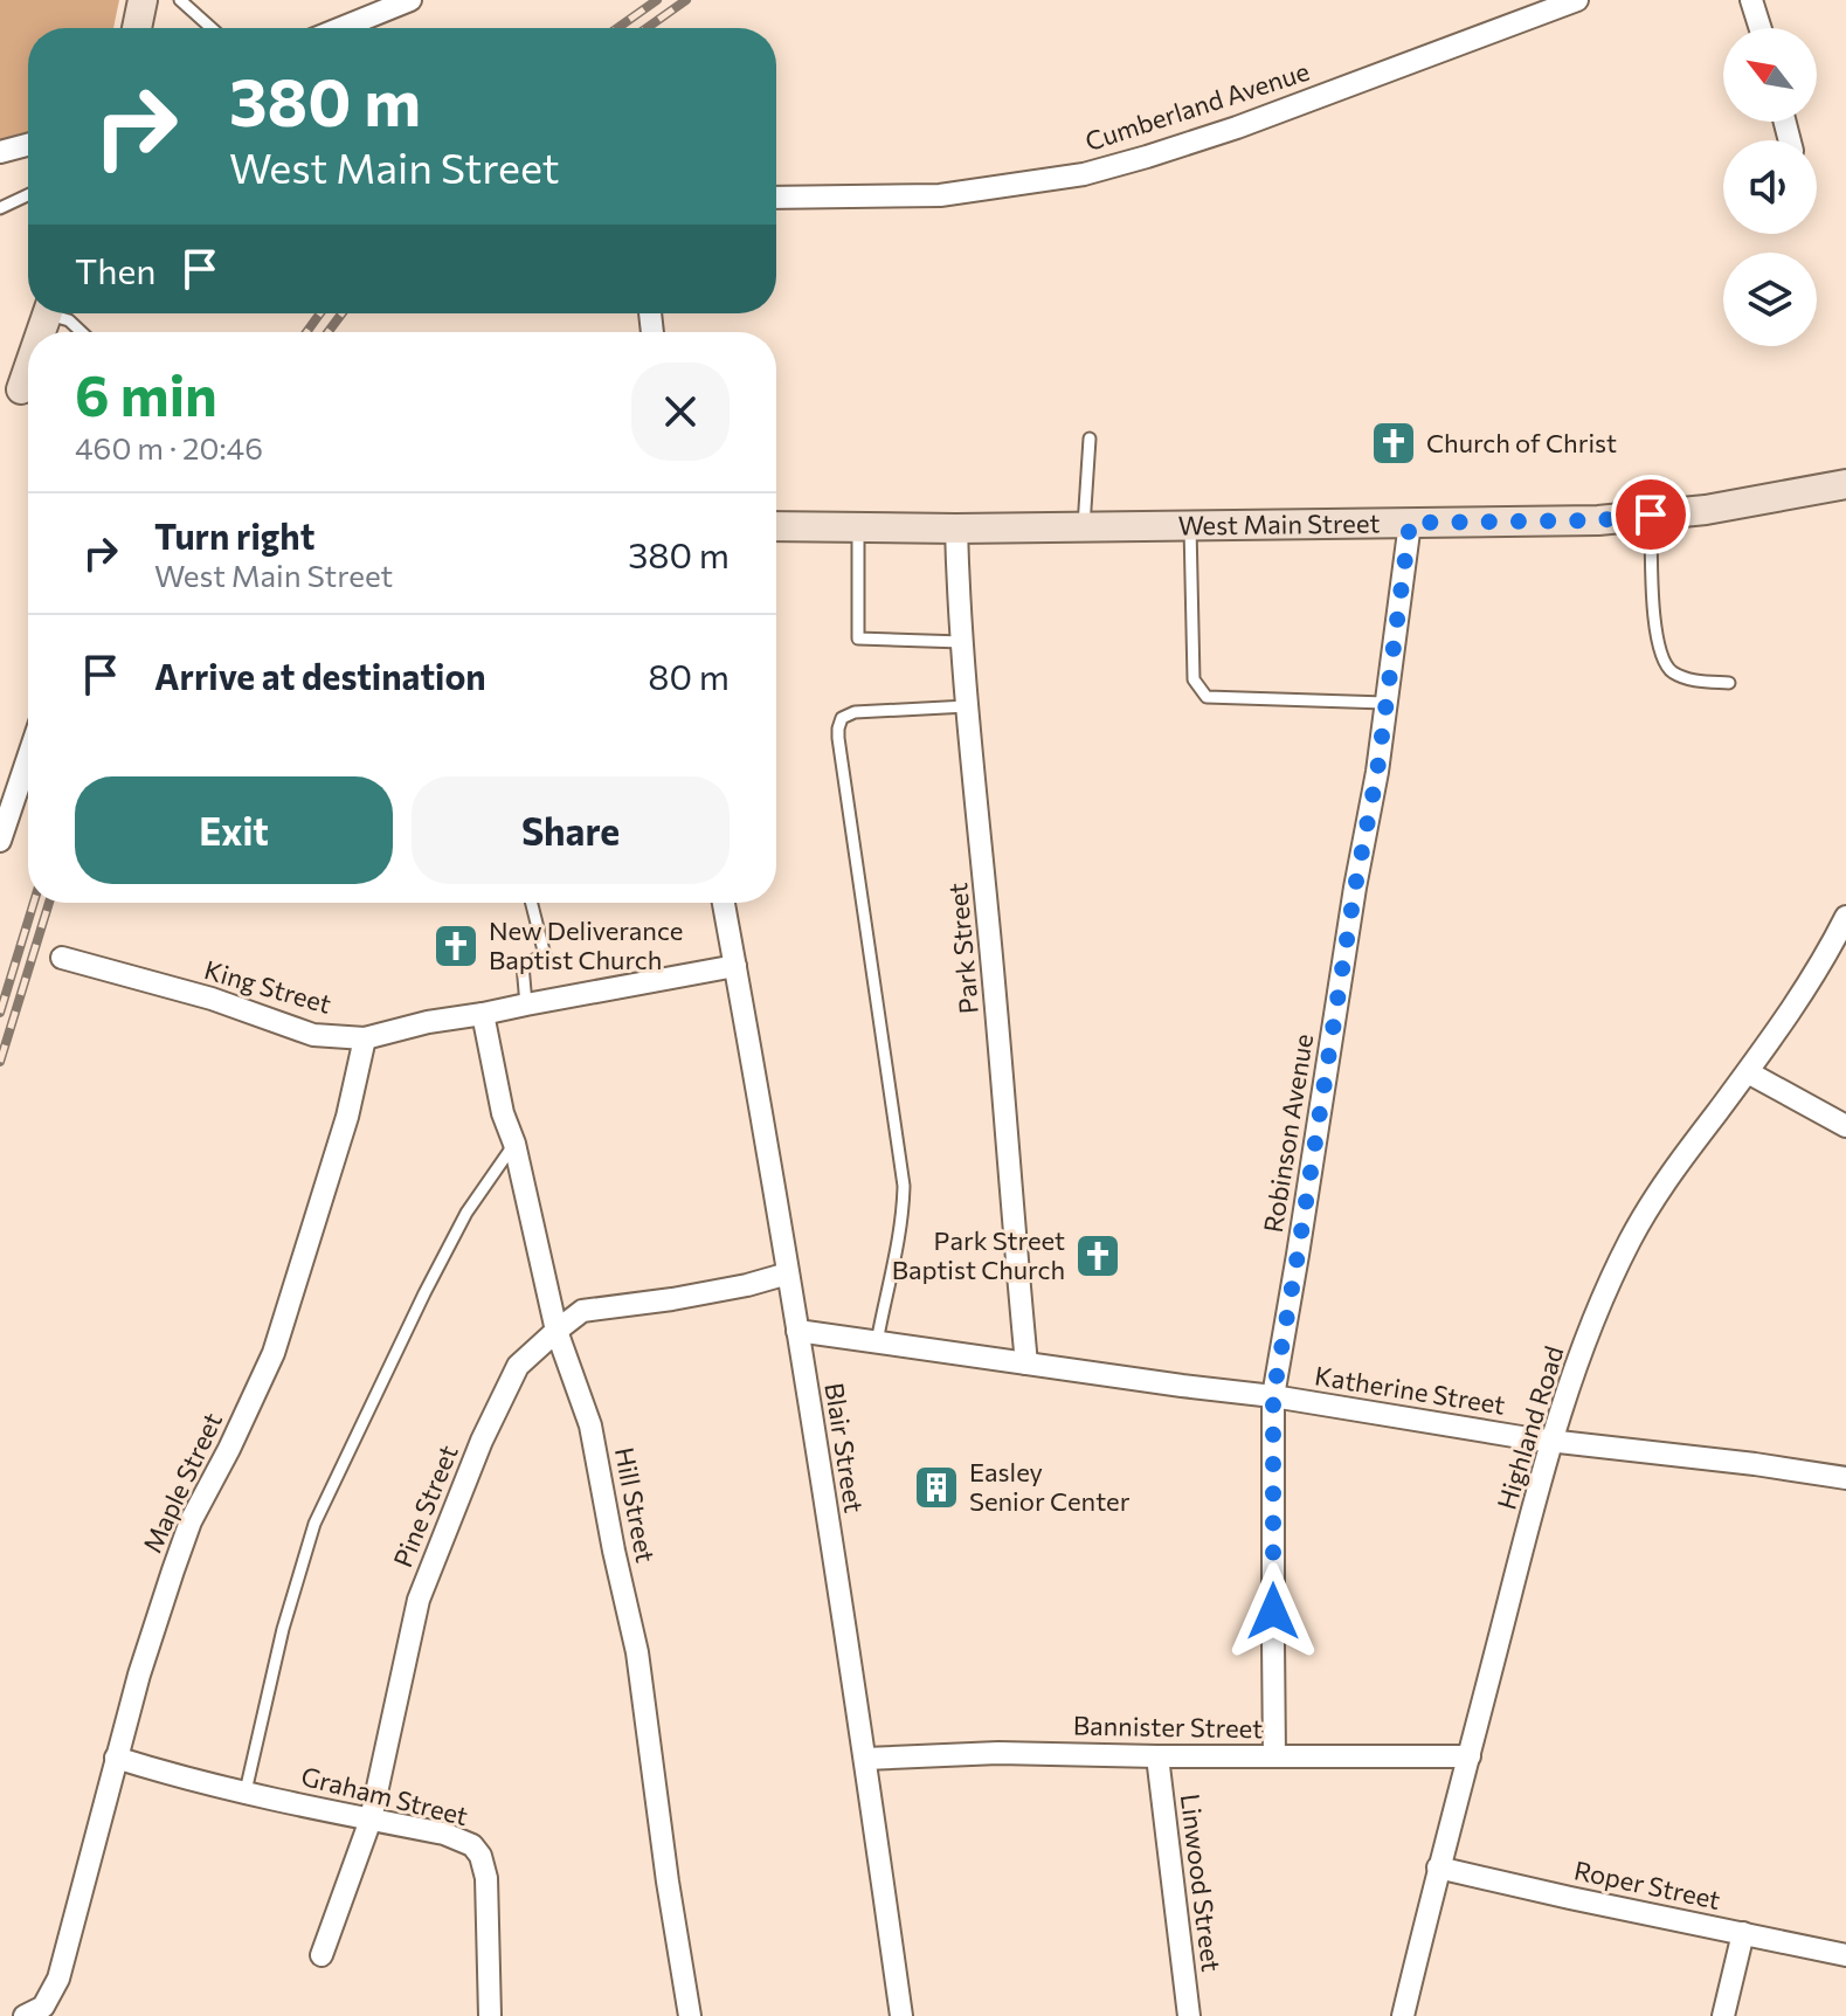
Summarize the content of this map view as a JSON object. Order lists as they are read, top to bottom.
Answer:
{
  "streets": {
    "main road": ["West Main Street"],
    "street": [
      "Cumberland Avenue",
      "Park Street",
      "King Street",
      "Robinson Avenue",
      "Katherine Street",
      "Highland Road",
      "Blair Street",
      "Maple Street",
      "Hill Street",
      "Pine Street",
      "Bannister Street",
      "Graham Street",
      "Linwood Street",
      "Roper Street"
    ]
  },
  "crossings": [
    ["West Main Street", "Park Street"],
    ["West Main Street", "Robinson Avenue"],
    ["Park Street", "Katherine Street"],
    ["King Street", "Blair Street"],
    ["King Street", "Maple Street"],
    ["King Street", "Hill Street"],
    ["Robinson Avenue", "Katherine Street"],
    ["Robinson Avenue", "Bannister Street"],
    ["Katherine Street", "Highland Road"],
    ["Katherine Street", "Blair Street"],
    ["Highland Road", "Bannister Street"],
    ["Highland Road", "Roper Street"],
    ["Blair Street", "Pine Street"],
    ["Blair Street", "Bannister Street"],
    ["Maple Street", "Graham Street"],
    ["Hill Street", "Pine Street"],
    ["Pine Street", "Graham Street"],
    ["Bannister Street", "Linwood Street"]
  ],
  "places": {
    "church": ["Church of Christ", "New Deliverance Baptist Church", "Park Street Baptist Church"],
    "building": ["Easley Senior Center"]
  },
  "north": "top left",
  "page": {
    "turn": ["380 m", "West Main Street"],
    "then": "Then",
    "heading": ["6 min", "460 m · 20:46"],
    "list": [
      {
        "name": "Turn right",
        "note": "West Main Street",
        "value": "380 m"
      },
      {
        "name": "Arrive at destination",
        "value": "80 m"
      }
    ],
    "buttons": ["Exit", "Share"]
  }
}
